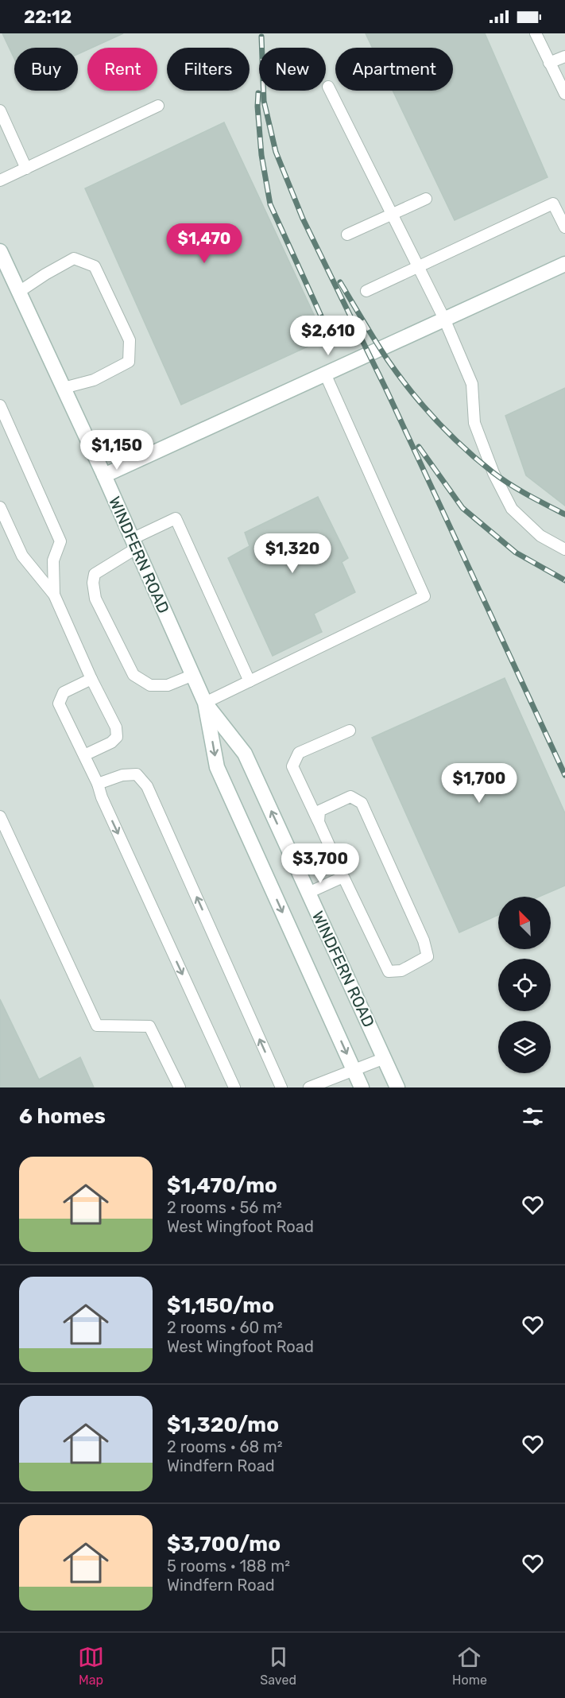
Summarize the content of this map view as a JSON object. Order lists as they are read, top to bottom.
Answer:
{
  "streets": {
    "street": ["WINDFERN ROAD"]
  },
  "north": "top left",
  "page": {
    "status": "22:12",
    "chip": [
      "Buy",
      "Rent",
      "Filters",
      "New",
      "Apartment"
    ],
    "price": [
      "$1,470",
      "$2,610",
      "$1,150",
      "$1,320",
      "$1,700",
      "$3,700"
    ],
    "heading": "6 homes",
    "list": [
      {
        "name": "$1,470/mo",
        "note": "2 rooms · 56 m² · West Wingfoot Road"
      },
      {
        "name": "$1,150/mo",
        "note": "2 rooms · 60 m² · West Wingfoot Road"
      },
      {
        "name": "$1,320/mo",
        "note": "2 rooms · 68 m² · Windfern Road"
      },
      {
        "name": "$3,700/mo",
        "note": "5 rooms · 188 m² · Windfern Road"
      }
    ],
    "tabs": ["Map", "Saved", "Home"]
  }
}
